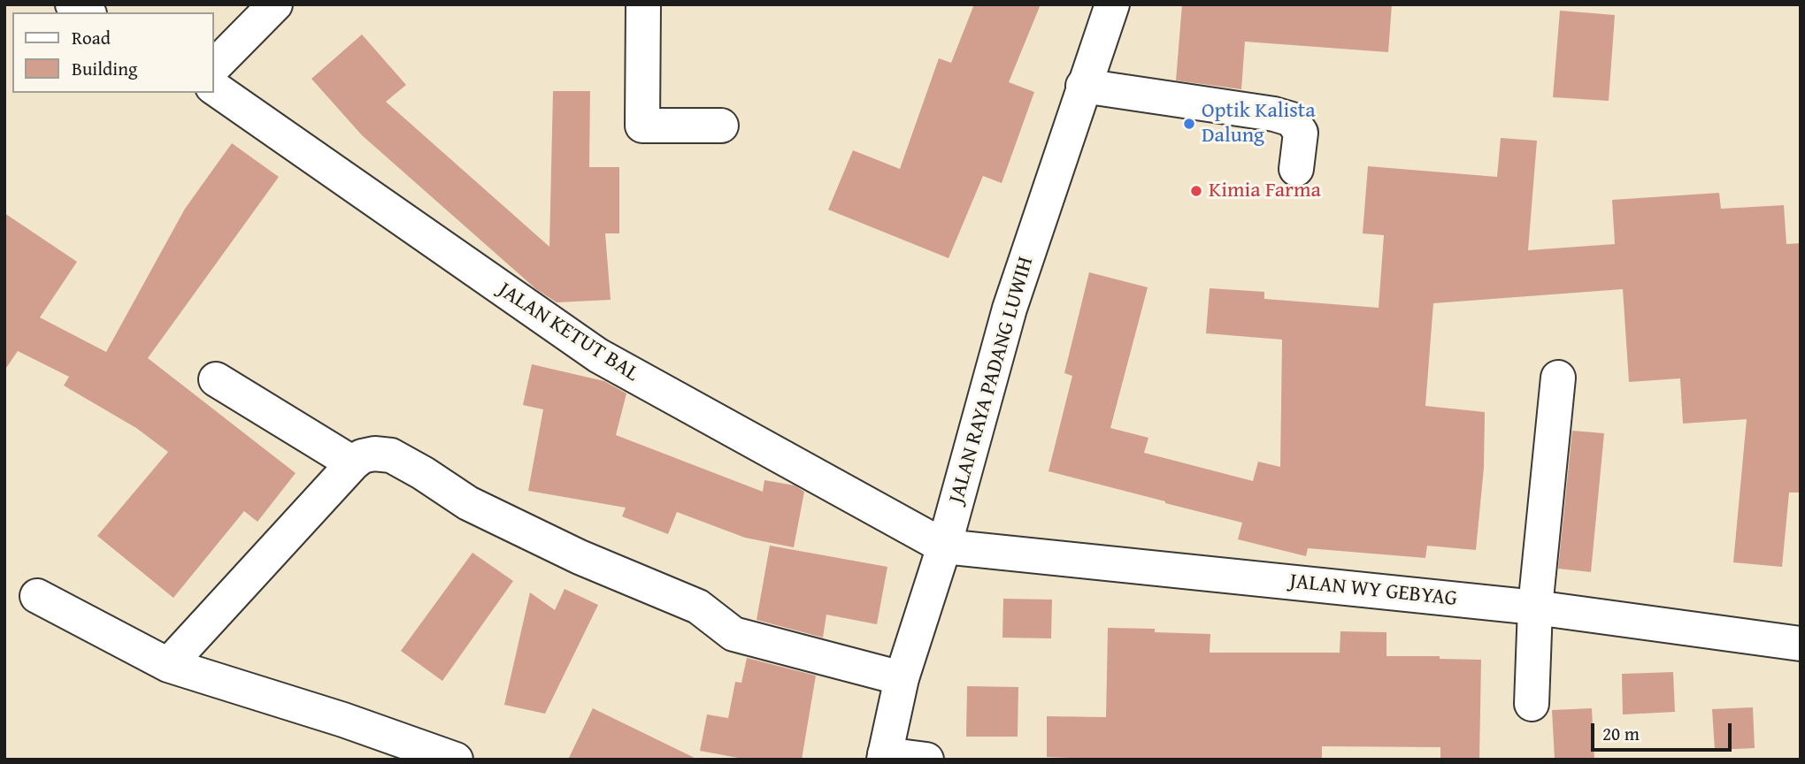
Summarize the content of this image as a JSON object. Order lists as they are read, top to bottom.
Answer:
{
  "streets": {
    "street": ["JALAN KETUT BAL", "JALAN RAYA PADANG LUWIH", "JALAN WY GEBYAG"]
  },
  "crossings": [
    ["JALAN KETUT BAL", "JALAN RAYA PADANG LUWIH"],
    ["JALAN KETUT BAL", "JALAN WY GEBYAG"],
    ["JALAN RAYA PADANG LUWIH", "JALAN WY GEBYAG"]
  ],
  "places": ["Optik Kalista Dalung", "Kimia Farma"],
  "legend": ["Road", "Building"],
  "scale_bar": "20 m"
}
